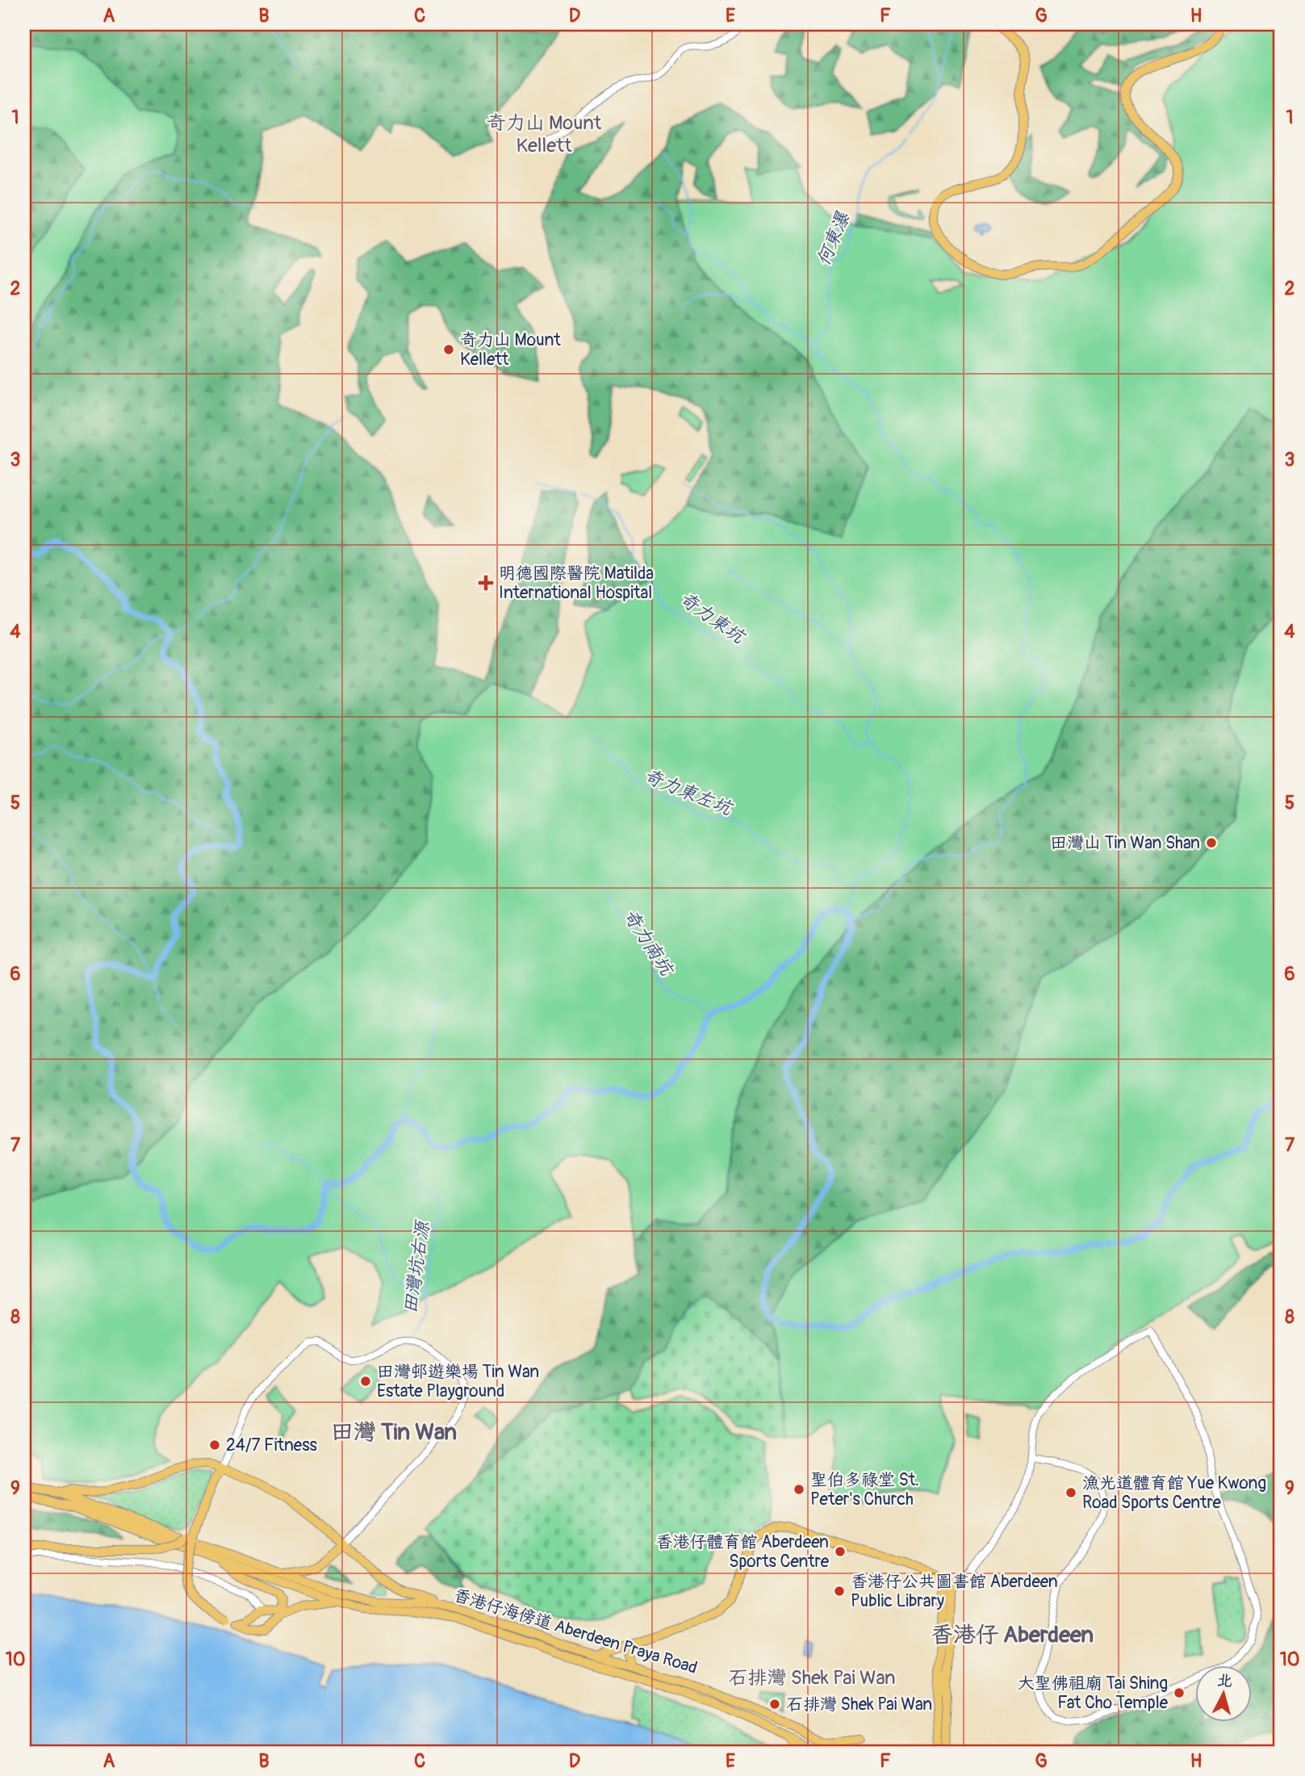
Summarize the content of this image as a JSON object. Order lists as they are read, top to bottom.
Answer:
{
  "streets": {
    "main road": ["香港仔海傍道 Aberdeen Praya Road"]
  },
  "districts": [
    "奇力山 Mount Kellett",
    "田灣 Tin Wan",
    "香港仔 Aberdeen",
    "石排灣 Shek Pai Wan"
  ],
  "water": [
    "何東瀑",
    "奇力東坑",
    "奇力東左坑",
    "奇力南坑",
    "田灣坑右源"
  ],
  "places": {
    "other": [
      "奇力山 Mount Kellett",
      "田灣山 Tin Wan Shan",
      "田灣邨遊樂場 Tin Wan Estate Playground",
      "24/7 Fitness",
      "聖伯多祿堂 St. Peter's Church",
      "漁光道體育館 Yue Kwong Road Sports Centre",
      "香港仔體育館 Aberdeen Sports Centre",
      "香港仔公共圖書館 Aberdeen Public Library",
      "大聖佛祖廟 Tai Shing Fat Cho Temple",
      "石排灣 Shek Pai Wan"
    ],
    "health": ["明德國際醫院 Matilda International Hospital"]
  },
  "north": "top",
  "grid": {
    "columns": [
      "A",
      "B",
      "C",
      "D",
      "E",
      "F",
      "G",
      "H"
    ],
    "rows": [
      "1",
      "2",
      "3",
      "4",
      "5",
      "6",
      "7",
      "8",
      "9",
      "10"
    ]
  }
}
